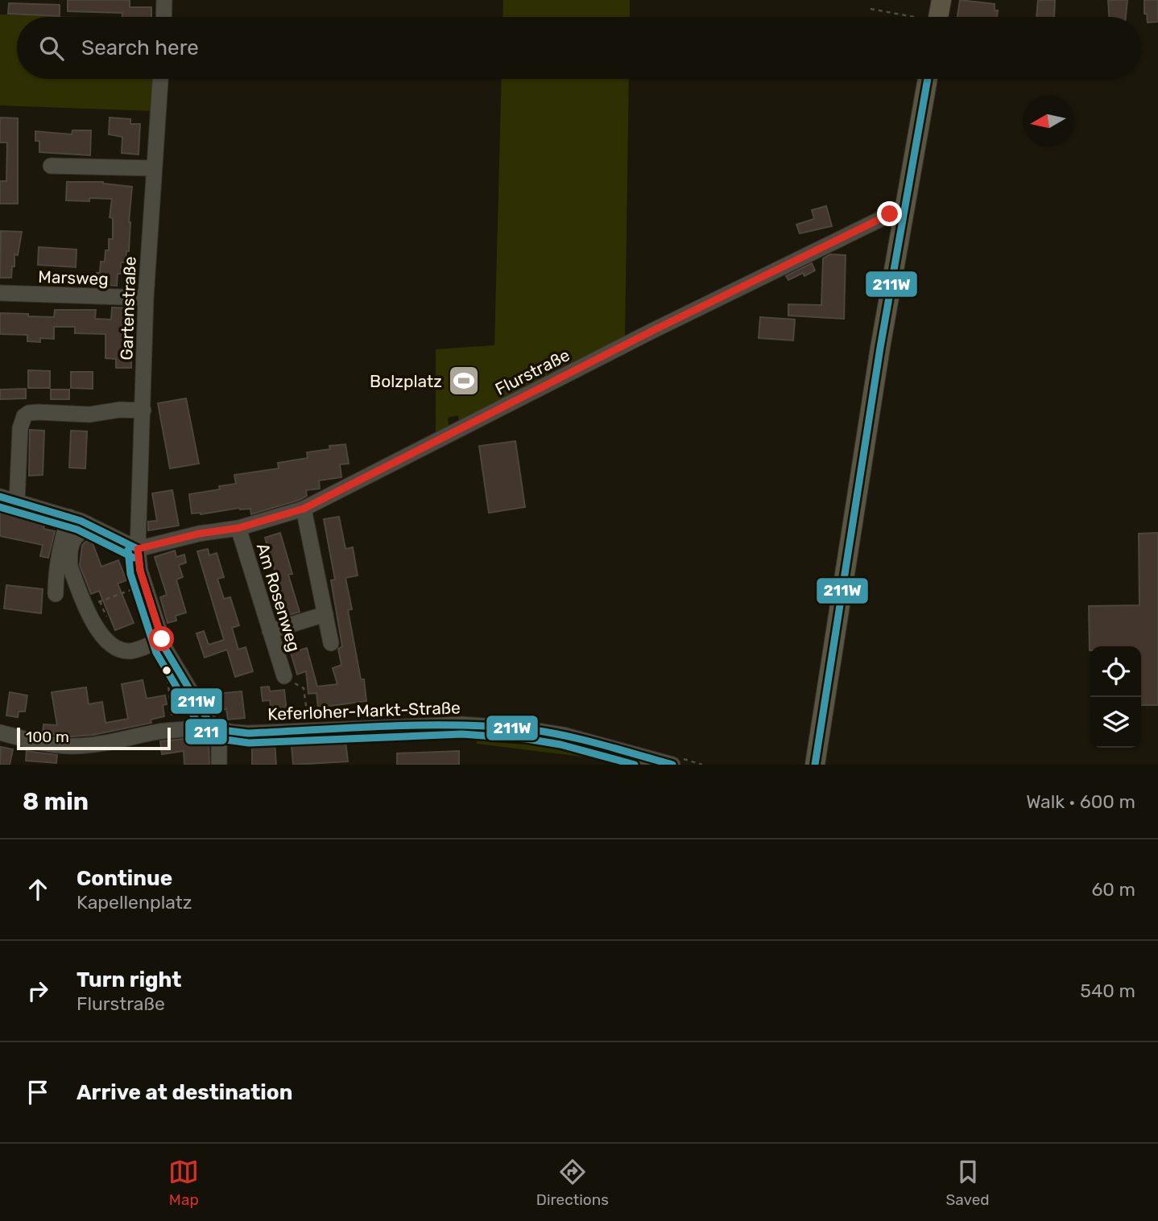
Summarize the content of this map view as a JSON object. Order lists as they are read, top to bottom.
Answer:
{
  "streets": {
    "street": [
      "Marsweg",
      "Gartenstraße",
      "Flurstraße",
      "Am Rosenweg",
      "Keferloher-Markt-Straße"
    ]
  },
  "crossings": [
    ["Marsweg", "Gartenstraße"],
    ["Gartenstraße", "Flurstraße"],
    ["Gartenstraße", "Keferloher-Markt-Straße"],
    ["Flurstraße", "Am Rosenweg"]
  ],
  "places": {
    "sports": ["Bolzplatz"]
  },
  "lines": ["transit line 211W", "transit line 211"],
  "scale_bar": "100 m",
  "north": "left",
  "page": {
    "search": "Search here",
    "scale": "100 m",
    "heading": ["8 min", "Walk · 600 m"],
    "list": [
      ["Continue", "Kapellenplatz", "60 m"],
      ["Turn right", "Flurstraße", "540 m"],
      "Arrive at destination"
    ],
    "nav": ["Map", "Directions", "Saved"]
  }
}
